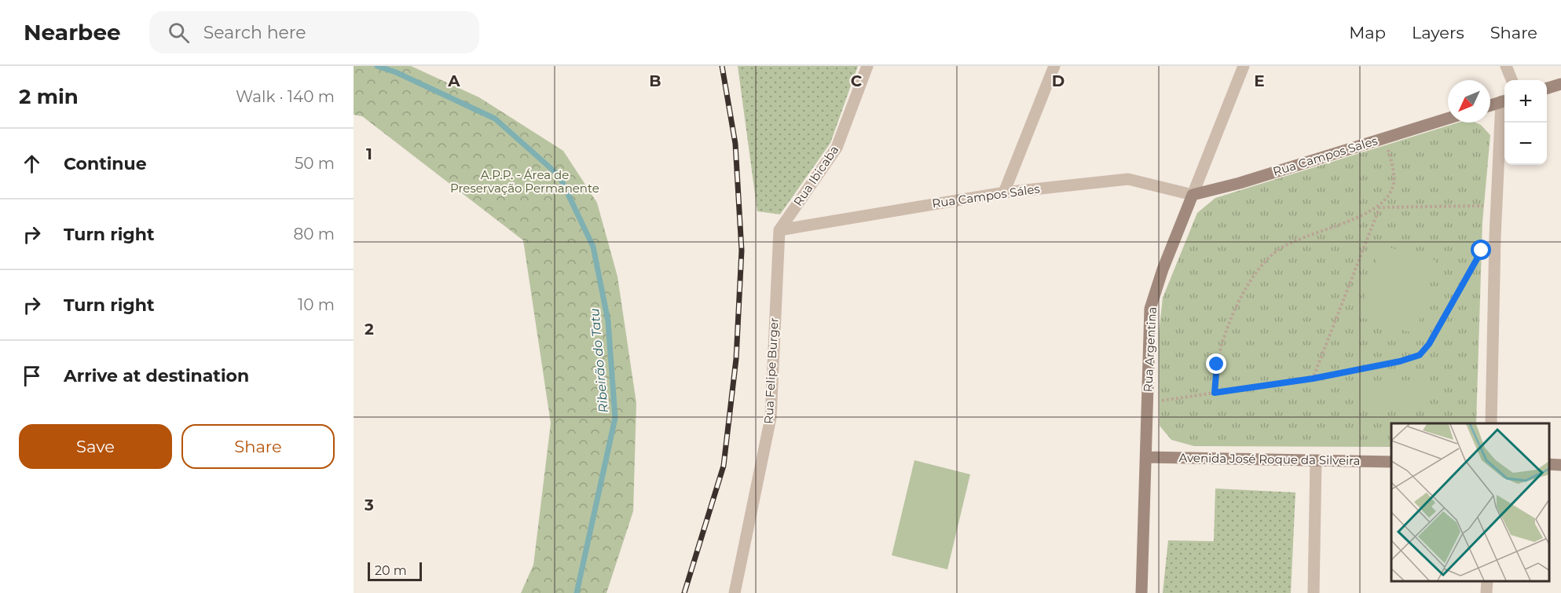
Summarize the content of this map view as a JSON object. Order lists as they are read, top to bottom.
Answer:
{
  "streets": {
    "street": [
      "Rua Campos Sales",
      "Rua Ibicaba",
      "Rua Campos Sáles",
      "Rua Argentina",
      "Rua Felipe Burger",
      "Avenida José Roque da Silveira"
    ]
  },
  "crossings": [
    ["Rua Campos Sales", "Rua Campos Sáles"],
    ["Rua Campos Sales", "Rua Argentina"],
    ["Rua Ibicaba", "Rua Campos Sáles"],
    ["Rua Ibicaba", "Rua Felipe Burger"],
    ["Rua Campos Sáles", "Rua Argentina"],
    ["Rua Campos Sáles", "Rua Felipe Burger"],
    ["Rua Argentina", "Avenida José Roque da Silveira"]
  ],
  "water": ["Ribeirão do Tatu"],
  "parks": ["A.P.P. - Área de Preservação Permanente"],
  "scale_bar": "20 m",
  "north": "bottom left",
  "page": {
    "header": "Nearbee",
    "search": "Search here",
    "nav": ["Map", "Layers", "Share"],
    "heading": ["2 min", "Walk · 140 m"],
    "map_buttons": ["+", "−"],
    "list": [
      ["Continue", "50 m"],
      ["Turn right", "80 m"],
      ["Turn right", "10 m"],
      "Arrive at destination"
    ],
    "buttons": ["Save", "Share"],
    "scale": "20 m"
  },
  "grid": {
    "columns": [
      "A",
      "B",
      "C",
      "D",
      "E"
    ],
    "rows": ["1", "2", "3"]
  }
}
